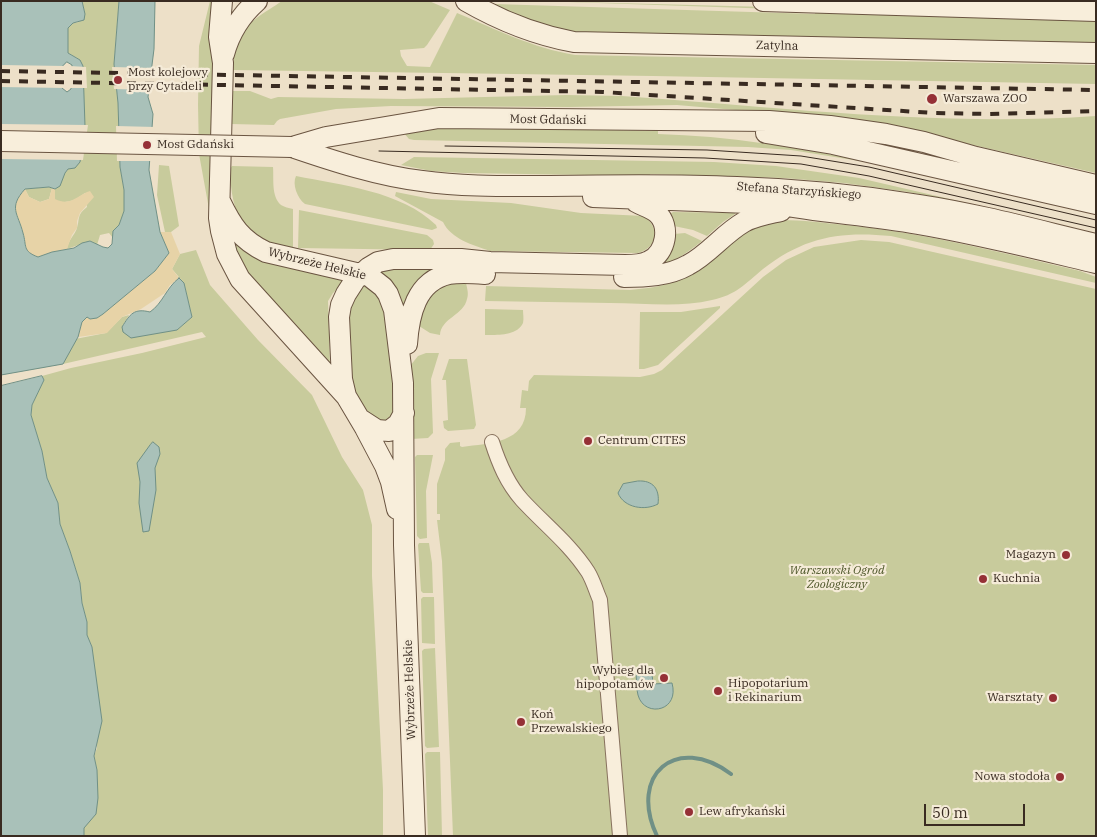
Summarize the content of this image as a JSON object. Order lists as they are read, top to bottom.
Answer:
{
  "streets": {
    "main road": [
      "Zatylna",
      "Most Gdański",
      "Stefana Starzyńskiego",
      "Wybrzeże Helskie"
    ]
  },
  "crossings": [
    ["Most Gdański", "Stefana Starzyńskiego"]
  ],
  "parks": ["Warszawski Ogród Zoologiczny"],
  "places": [
    "Most kolejowy przy Cytadeli",
    "Warszawa ZOO",
    "Most Gdański",
    "Centrum CITES",
    "Magazyn",
    "Kuchnia",
    "Wybieg dla hipopotamów",
    "Hipopotarium i Rekinarium",
    "Warsztaty",
    "Koń Przewalskiego",
    "Nowa stodoła",
    "Lew afrykański"
  ],
  "scale_bar": "50 m"
}
